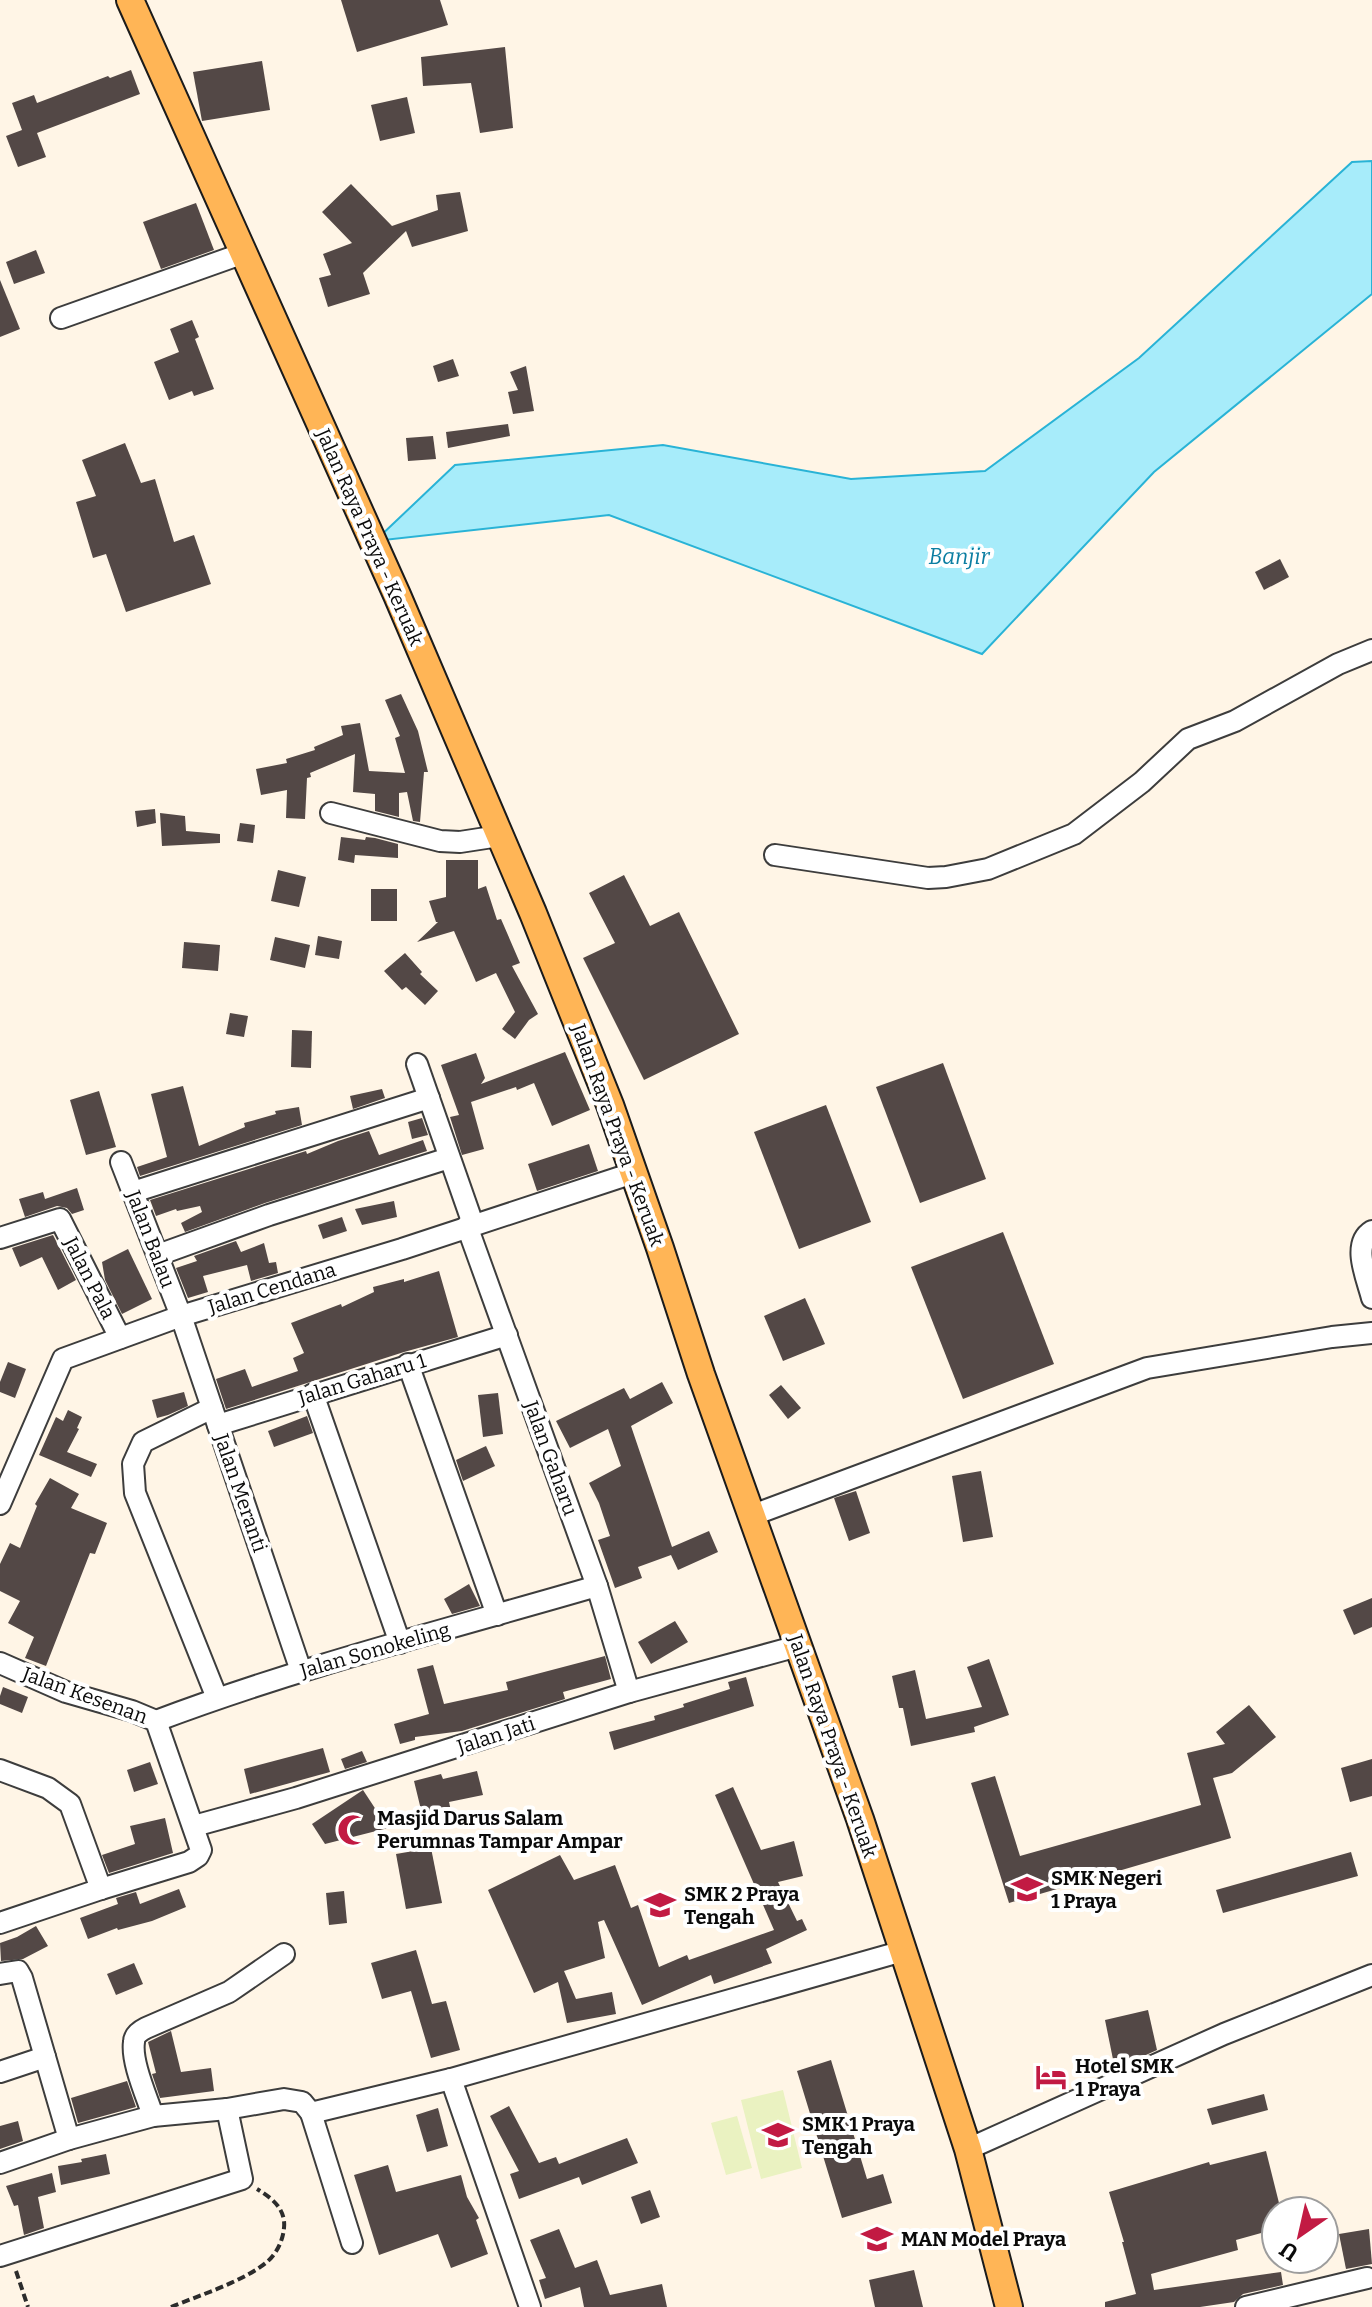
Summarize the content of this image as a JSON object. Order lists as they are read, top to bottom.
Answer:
{
  "streets": {
    "main road": ["Jalan Raya Praya - Keruak"],
    "street": [
      "Jalan Balau",
      "Jalan Pala",
      "Jalan Cendana",
      "Jalan Gaharu 1",
      "Jalan Gaharu",
      "Jalan Meranti",
      "Jalan Sonokeling",
      "Jalan Kesenan",
      "Jalan Jati"
    ]
  },
  "crossings": [
    ["Jalan Raya Praya - Keruak", "Jalan Cendana"],
    ["Jalan Raya Praya - Keruak", "Jalan Jati"],
    ["Jalan Balau", "Jalan Cendana"],
    ["Jalan Balau", "Jalan Meranti"],
    ["Jalan Pala", "Jalan Cendana"],
    ["Jalan Cendana", "Jalan Gaharu"],
    ["Jalan Cendana", "Jalan Meranti"],
    ["Jalan Gaharu 1", "Jalan Gaharu"],
    ["Jalan Gaharu 1", "Jalan Meranti"],
    ["Jalan Gaharu 1", "Jalan Sonokeling"],
    ["Jalan Gaharu", "Jalan Sonokeling"],
    ["Jalan Gaharu", "Jalan Jati"],
    ["Jalan Meranti", "Jalan Sonokeling"],
    ["Jalan Sonokeling", "Jalan Kesenan"],
    ["Jalan Kesenan", "Jalan Jati"]
  ],
  "water": ["Banjir"],
  "places": {
    "mosque": ["Masjid Darus Salam Perumnas Tampar Ampar"],
    "school or university": [
      "SMK Negeri 1 Praya",
      "SMK 2 Praya Tengah",
      "SMK 1 Praya Tengah",
      "MAN Model Praya"
    ],
    "hotel": ["Hotel SMK 1 Praya"]
  },
  "north": "bottom left"
}
